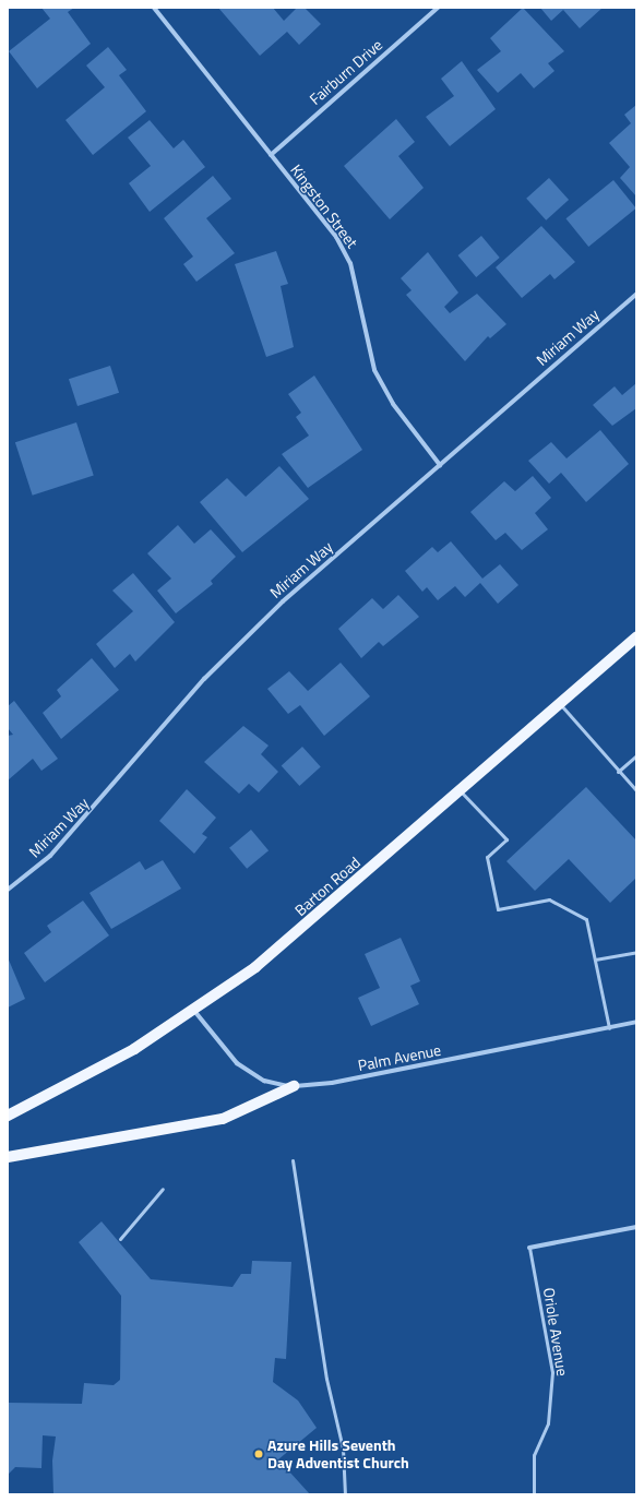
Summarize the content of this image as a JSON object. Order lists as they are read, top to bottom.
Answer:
{
  "streets": {
    "main road": ["Barton Road"],
    "street": [
      "Fairburn Drive",
      "Kingston Street",
      "Miriam Way",
      "Palm Avenue"
    ],
    "lane": ["Oriole Avenue"]
  },
  "crossings": [
    ["Fairburn Drive", "Kingston Street"],
    ["Kingston Street", "Miriam Way"],
    ["Barton Road", "Palm Avenue"]
  ],
  "places": ["Azure Hills Seventh Day Adventist Church"]
}
